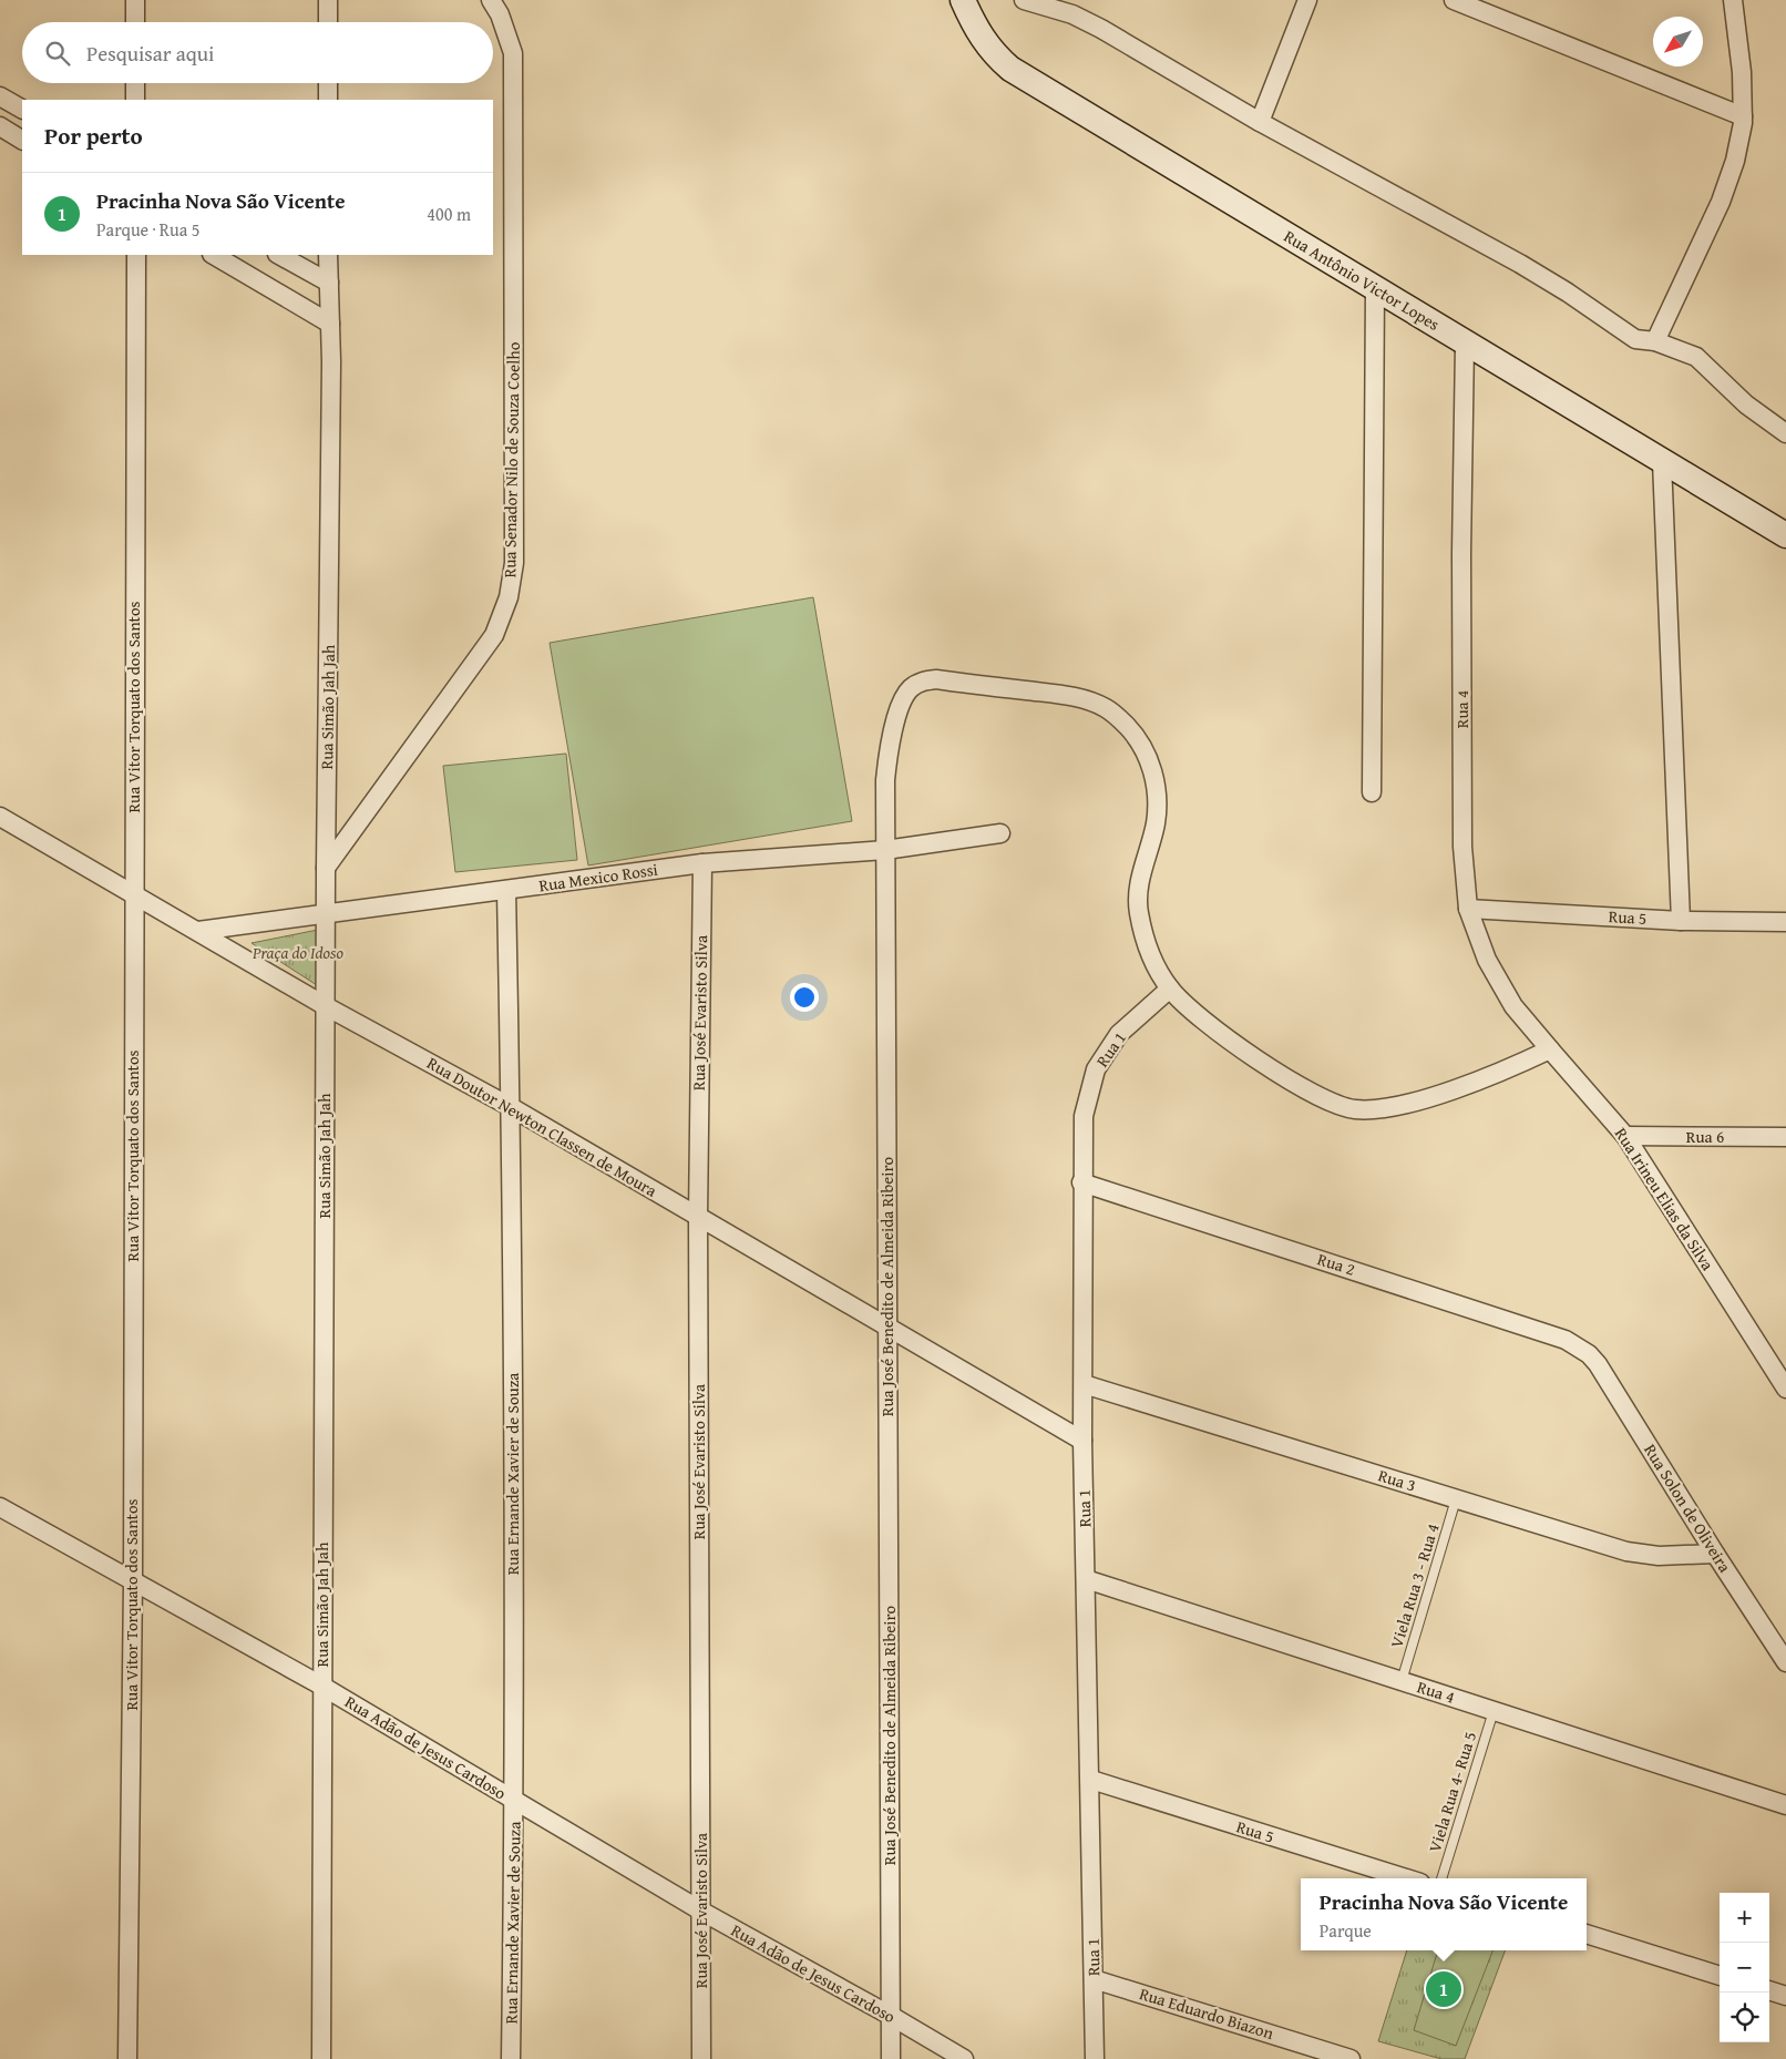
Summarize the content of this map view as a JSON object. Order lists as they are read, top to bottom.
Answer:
{
  "streets": {
    "main road": ["Rua Antônio Victor Lopes"],
    "street": [
      "Rua Senador Nilo de Souza Coelho",
      "Rua Vitor Torquato dos Santos",
      "Rua Simão Jah Jah",
      "Rua 4",
      "Rua Mexico Rossi",
      "Rua 5",
      "Rua José Evaristo Silva",
      "Rua 1",
      "Rua Doutor Newton Classen de Moura",
      "Rua 6",
      "Rua Irineu Elias da Silva",
      "Rua 2",
      "Rua José Benedito de Almeida Ribeiro",
      "Rua Ernande Xavier de Souza",
      "Rua 3",
      "Rua Solon de Oliveira",
      "Rua Adão de Jesus Cardoso",
      "Rua Eduardo Biazon"
    ],
    "lane": ["Viela Rua 3 - Rua 4", "Viela Rua 4- Rua 5"]
  },
  "crossings": [
    ["Rua Antônio Victor Lopes", "Rua 4"],
    ["Rua Senador Nilo de Souza Coelho", "Rua Simão Jah Jah"],
    ["Rua Vitor Torquato dos Santos", "Rua Doutor Newton Classen de Moura"],
    ["Rua Vitor Torquato dos Santos", "Rua Adão de Jesus Cardoso"],
    ["Rua Simão Jah Jah", "Rua Mexico Rossi"],
    ["Rua Simão Jah Jah", "Rua Doutor Newton Classen de Moura"],
    ["Rua Simão Jah Jah", "Rua Adão de Jesus Cardoso"],
    ["Rua 4", "Rua 5"],
    ["Rua 4", "Rua 1"],
    ["Rua 4", "Rua Irineu Elias da Silva"],
    ["Rua 4", "Viela Rua 3 - Rua 4"],
    ["Rua 4", "Viela Rua 4- Rua 5"],
    ["Rua Mexico Rossi", "Rua José Evaristo Silva"],
    ["Rua Mexico Rossi", "Rua Doutor Newton Classen de Moura"],
    ["Rua Mexico Rossi", "Rua José Benedito de Almeida Ribeiro"],
    ["Rua Mexico Rossi", "Rua Ernande Xavier de Souza"],
    ["Rua 5", "Rua 1"],
    ["Rua José Evaristo Silva", "Rua Doutor Newton Classen de Moura"],
    ["Rua José Evaristo Silva", "Rua Adão de Jesus Cardoso"],
    ["Rua 1", "Rua Doutor Newton Classen de Moura"],
    ["Rua 1", "Rua 2"],
    ["Rua 1", "Rua José Benedito de Almeida Ribeiro"],
    ["Rua 1", "Rua 3"],
    ["Rua 1", "Rua Eduardo Biazon"],
    ["Rua Doutor Newton Classen de Moura", "Rua José Benedito de Almeida Ribeiro"],
    ["Rua Doutor Newton Classen de Moura", "Rua Ernande Xavier de Souza"],
    ["Rua 6", "Rua Irineu Elias da Silva"],
    ["Rua 2", "Rua Solon de Oliveira"],
    ["Rua José Benedito de Almeida Ribeiro", "Rua Adão de Jesus Cardoso"],
    ["Rua Ernande Xavier de Souza", "Rua Adão de Jesus Cardoso"],
    ["Rua 3", "Rua Solon de Oliveira"],
    ["Rua 3", "Viela Rua 3 - Rua 4"]
  ],
  "parks": ["Praça do Idoso"],
  "north": "bottom left",
  "page": {
    "search": "Pesquisar aqui",
    "heading": "Por perto",
    "list": [
      {
        "mark": "1",
        "name": "Pracinha Nova São Vicente",
        "note": "Parque · Rua 5",
        "value": "400 m"
      }
    ],
    "popup": ["Pracinha Nova São Vicente", "Parque"],
    "map_buttons": ["+", "−"],
    "pins": "1"
  }
}
